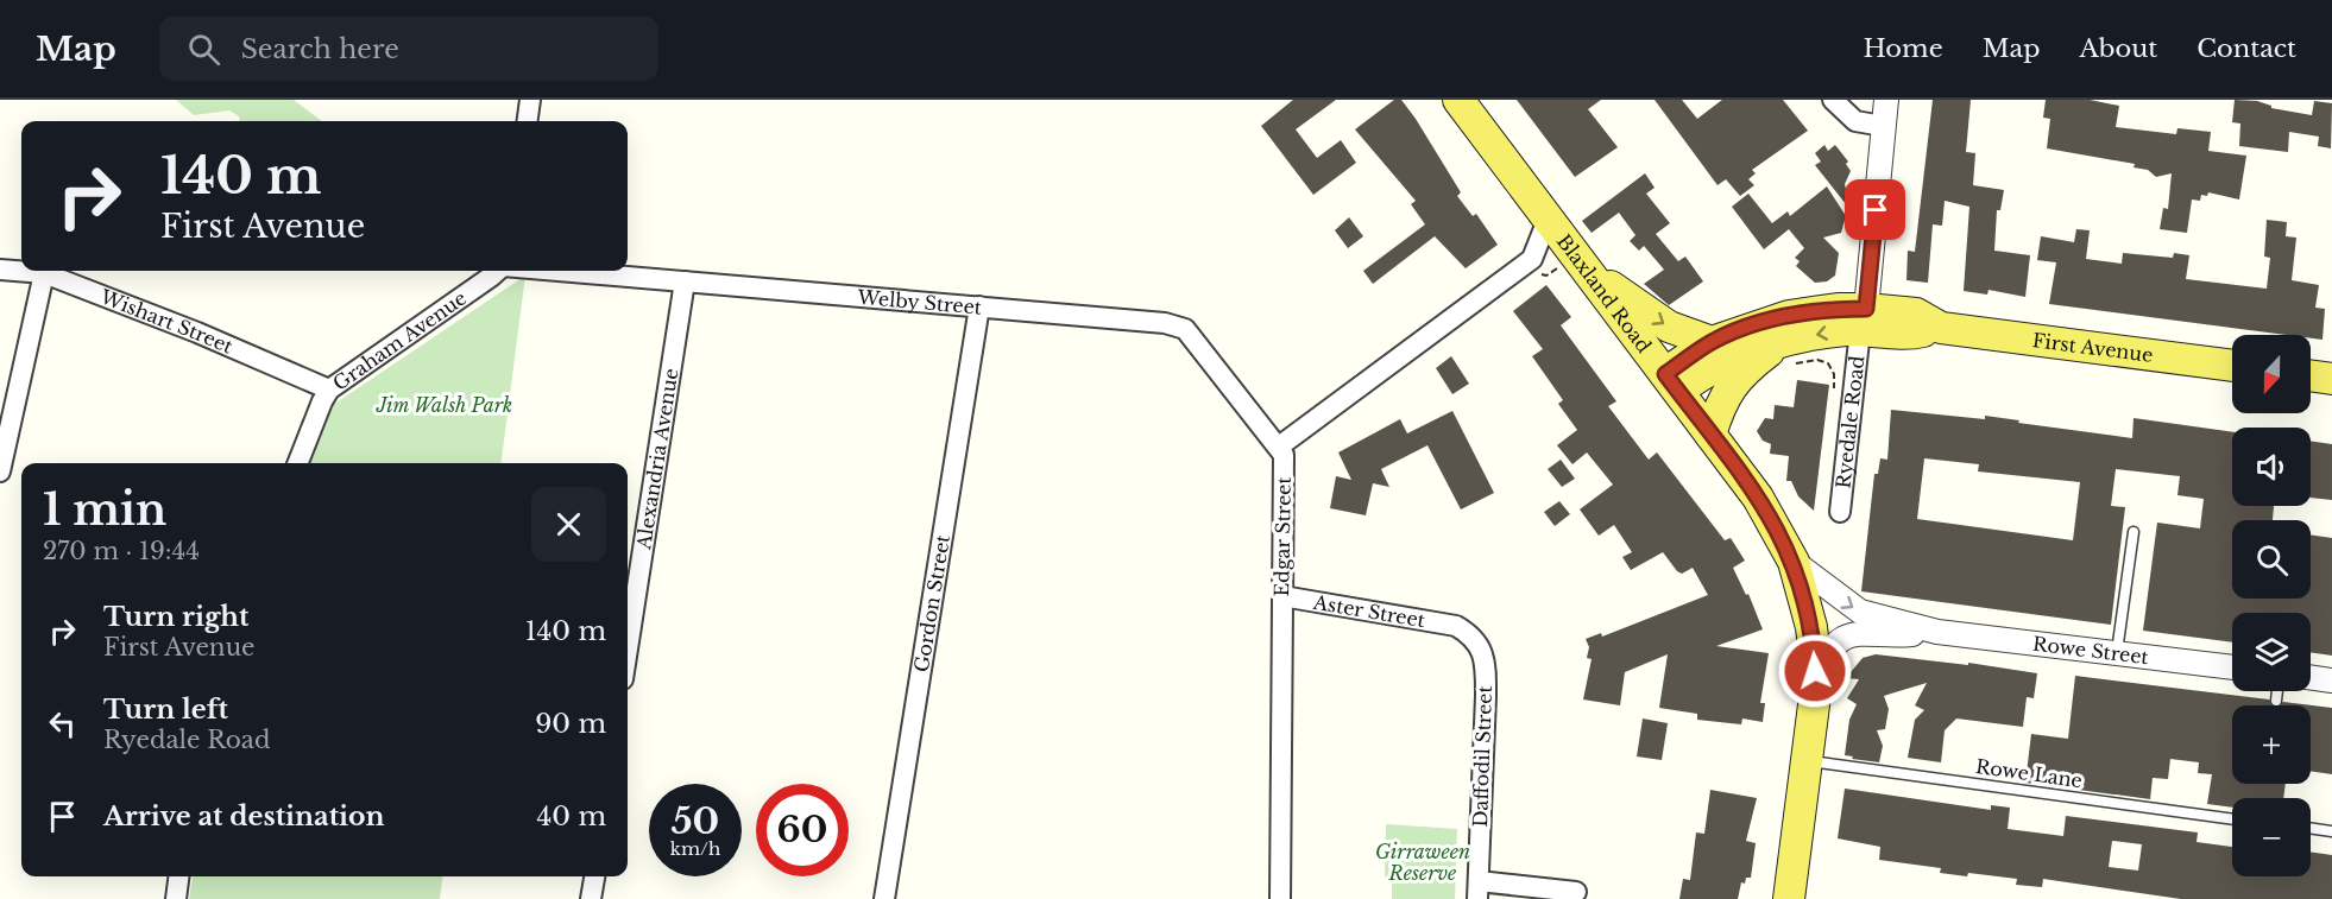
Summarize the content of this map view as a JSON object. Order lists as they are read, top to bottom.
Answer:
{
  "streets": {
    "main road": ["Blaxland Road", "First Avenue"],
    "street": [
      "Welby Street",
      "Wishart Street",
      "Graham Avenue",
      "Ryedale Road",
      "Alexandria Avenue",
      "Edgar Street",
      "Gordon Street",
      "Aster Street",
      "Rowe Street",
      "Daffodil Street"
    ],
    "lane": ["Rowe Lane"]
  },
  "crossings": [
    ["Blaxland Road", "First Avenue"],
    ["Blaxland Road", "Rowe Street"],
    ["Blaxland Road", "Rowe Lane"],
    ["Welby Street", "Alexandria Avenue"],
    ["Welby Street", "Edgar Street"],
    ["Welby Street", "Gordon Street"],
    ["Wishart Street", "Graham Avenue"],
    ["First Avenue", "Ryedale Road"],
    ["Edgar Street", "Aster Street"],
    ["Aster Street", "Daffodil Street"]
  ],
  "parks": ["Jim Walsh Park", "Girraween Reserve"],
  "north": "bottom",
  "page": {
    "header": "Map",
    "search": "Search here",
    "nav": [
      "Home",
      "Map",
      "About",
      "Contact"
    ],
    "turn": ["140 m", "First Avenue"],
    "map_buttons": ["+", "−"],
    "heading": ["1 min", "270 m · 19:44"],
    "list": [
      {
        "name": "Turn right",
        "note": "First Avenue",
        "value": "140 m"
      },
      {
        "name": "Turn left",
        "note": "Ryedale Road",
        "value": "90 m"
      },
      {
        "name": "Arrive at destination",
        "value": "40 m"
      }
    ],
    "speed": "50 km/h",
    "limit": "60"
  }
}
